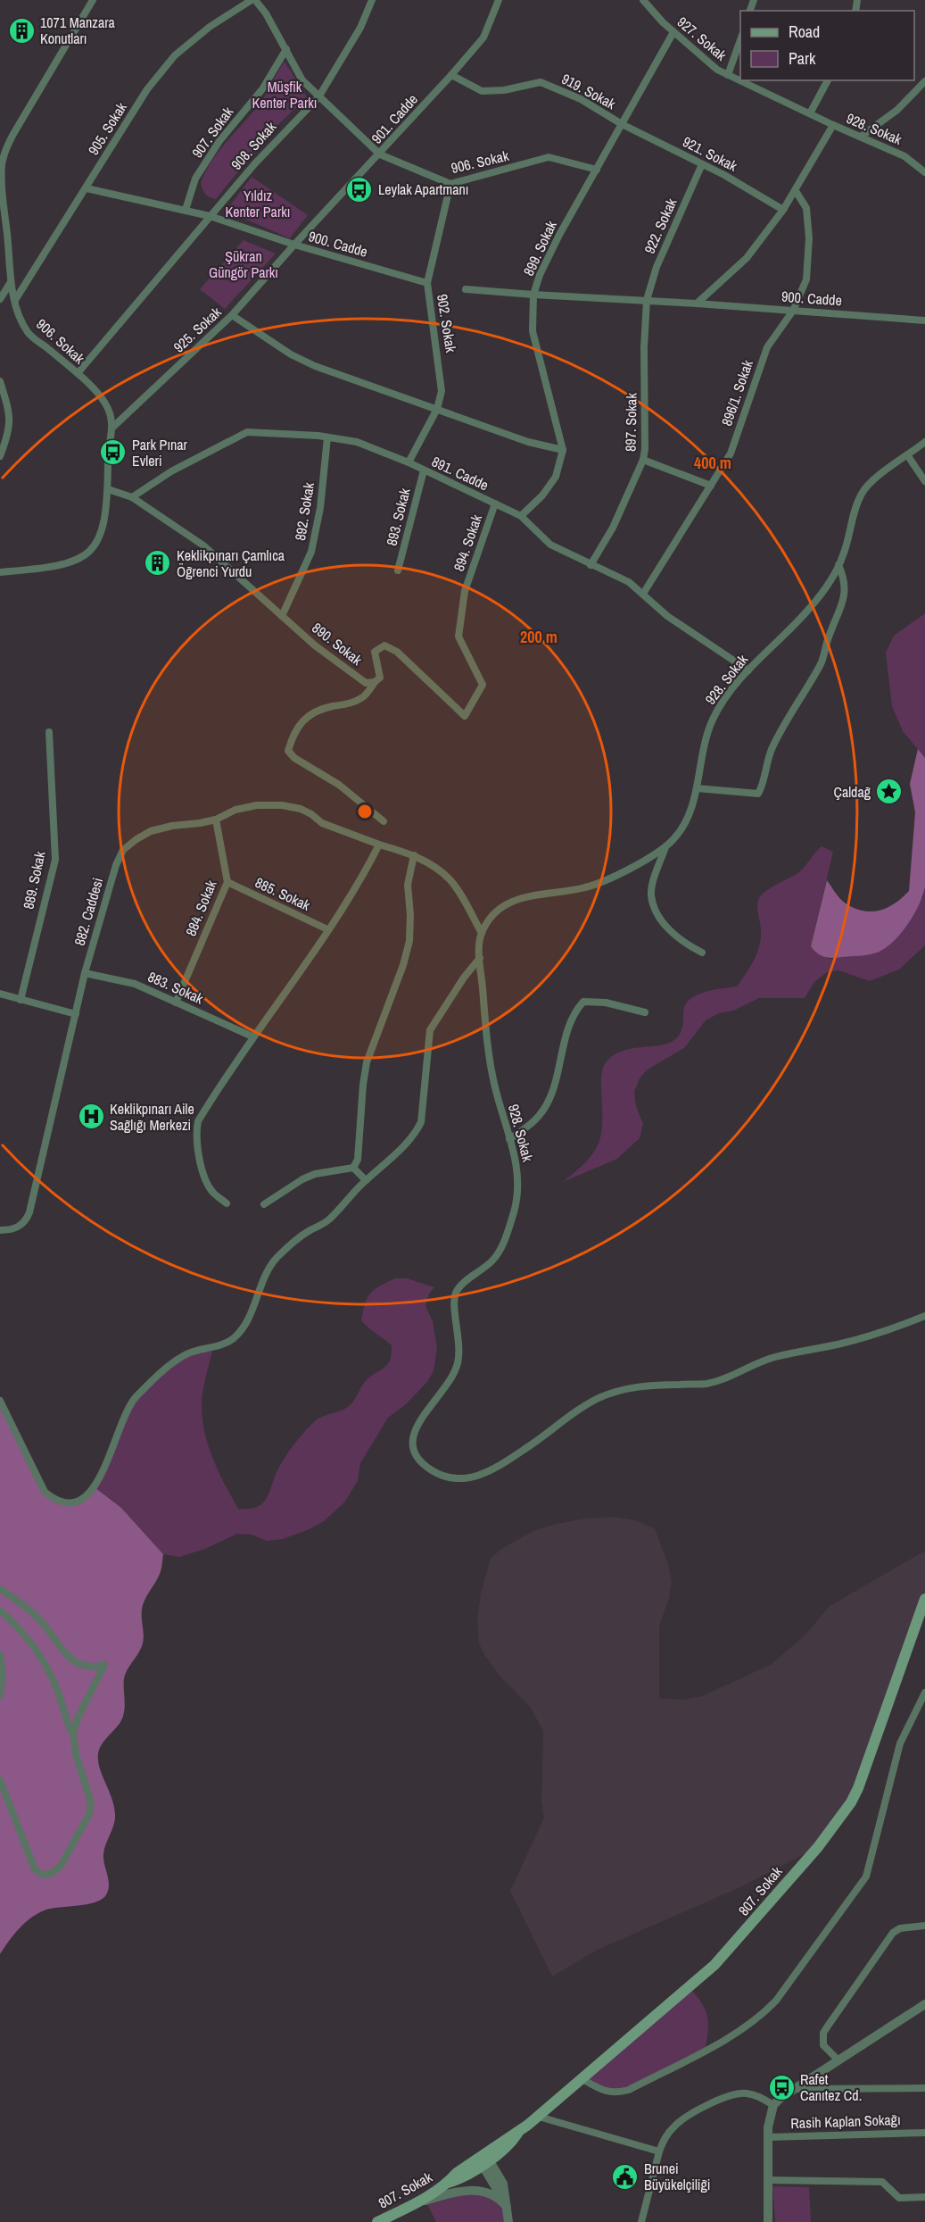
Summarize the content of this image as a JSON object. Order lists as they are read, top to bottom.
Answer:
{
  "streets": {
    "main road": ["807. Sokak"],
    "street": [
      "927. Sokak",
      "919. Sokak",
      "901. Cadde",
      "905. Sokak",
      "928. Sokak",
      "907. Sokak",
      "908. Sokak",
      "921. Sokak",
      "906. Sokak",
      "922. Sokak",
      "900. Cadde",
      "899. Sokak",
      "902. Sokak",
      "925. Sokak",
      "896/1. Sokak",
      "897. Sokak",
      "891. Cadde",
      "892. Sokak",
      "893. Sokak",
      "894. Sokak",
      "890. Sokak",
      "889. Sokak",
      "885. Sokak",
      "884. Sokak",
      "882. Caddesi",
      "883. Sokak",
      "Rasih Kaplan Sokağı"
    ]
  },
  "crossings": [
    ["927. Sokak", "928. Sokak"],
    ["927. Sokak", "899. Sokak"],
    ["919. Sokak", "901. Cadde"],
    ["919. Sokak", "921. Sokak"],
    ["919. Sokak", "899. Sokak"],
    ["901. Cadde", "906. Sokak"],
    ["901. Cadde", "900. Cadde"],
    ["901. Cadde", "925. Sokak"],
    ["905. Sokak", "906. Sokak"],
    ["905. Sokak", "900. Cadde"],
    ["928. Sokak", "891. Cadde"],
    ["928. Sokak", "882. Caddesi"],
    ["907. Sokak", "906. Sokak"],
    ["907. Sokak", "900. Cadde"],
    ["908. Sokak", "906. Sokak"],
    ["908. Sokak", "900. Cadde"],
    ["921. Sokak", "922. Sokak"],
    ["921. Sokak", "899. Sokak"],
    ["906. Sokak", "899. Sokak"],
    ["906. Sokak", "902. Sokak"],
    ["906. Sokak", "925. Sokak"],
    ["922. Sokak", "900. Cadde"],
    ["922. Sokak", "897. Sokak"],
    ["900. Cadde", "899. Sokak"],
    ["900. Cadde", "902. Sokak"],
    ["900. Cadde", "925. Sokak"],
    ["900. Cadde", "896/1. Sokak"],
    ["900. Cadde", "897. Sokak"],
    ["899. Sokak", "891. Cadde"],
    ["902. Sokak", "891. Cadde"],
    ["896/1. Sokak", "891. Cadde"],
    ["897. Sokak", "891. Cadde"],
    ["891. Cadde", "892. Sokak"],
    ["891. Cadde", "893. Sokak"],
    ["891. Cadde", "894. Sokak"],
    ["891. Cadde", "890. Sokak"],
    ["892. Sokak", "890. Sokak"],
    ["894. Sokak", "890. Sokak"],
    ["885. Sokak", "884. Sokak"],
    ["884. Sokak", "882. Caddesi"],
    ["884. Sokak", "883. Sokak"],
    ["882. Caddesi", "883. Sokak"]
  ],
  "parks": ["Müşfik Kenter Parkı", "Yıldız Kenter Parkı", "Şükran Güngör Parkı"],
  "places": {
    "building": ["1071 Manzara Konutları", "Keklikpınarı Çamlıca Öğrenci Yurdu"],
    "bus stop": ["Leylak Apartmanı", "Park Pınar Evleri", "Rafet Canıtez Cd."],
    "place": ["Çaldağ"],
    "hospital": ["Keklikpınarı Aile Sağlığı Merkezi"],
    "public building": ["Brunei Büyükelçiliği"]
  },
  "legend": ["Road", "Park"],
  "rings": ["400 m", "200 m"]
}
